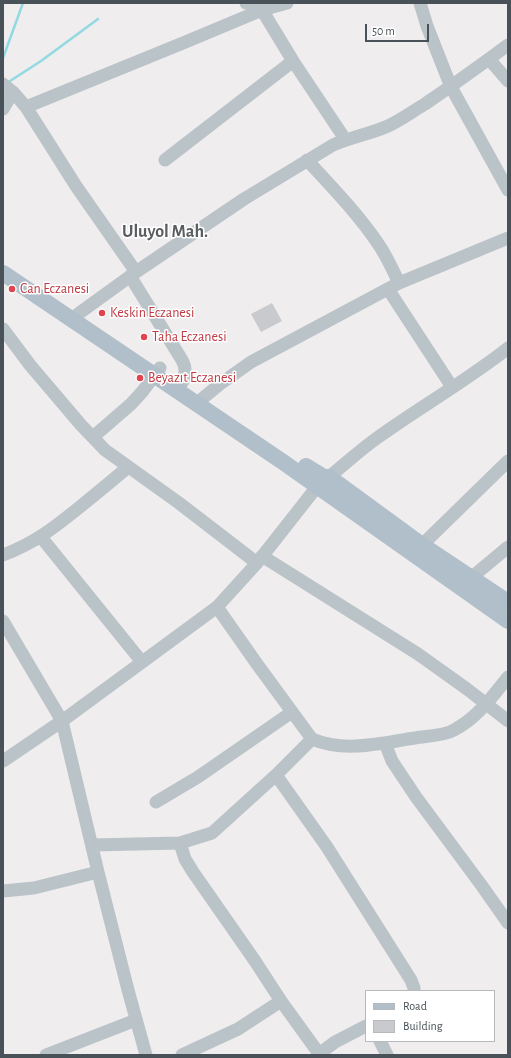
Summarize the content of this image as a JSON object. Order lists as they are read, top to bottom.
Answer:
{
  "districts": ["Uluyol Mah."],
  "places": [
    "Can Eczanesi",
    "Keskin Eczanesi",
    "Taha Eczanesi",
    "Beyazıt Eczanesi"
  ],
  "legend": ["Road", "Building"],
  "scale_bar": "50 m"
}
